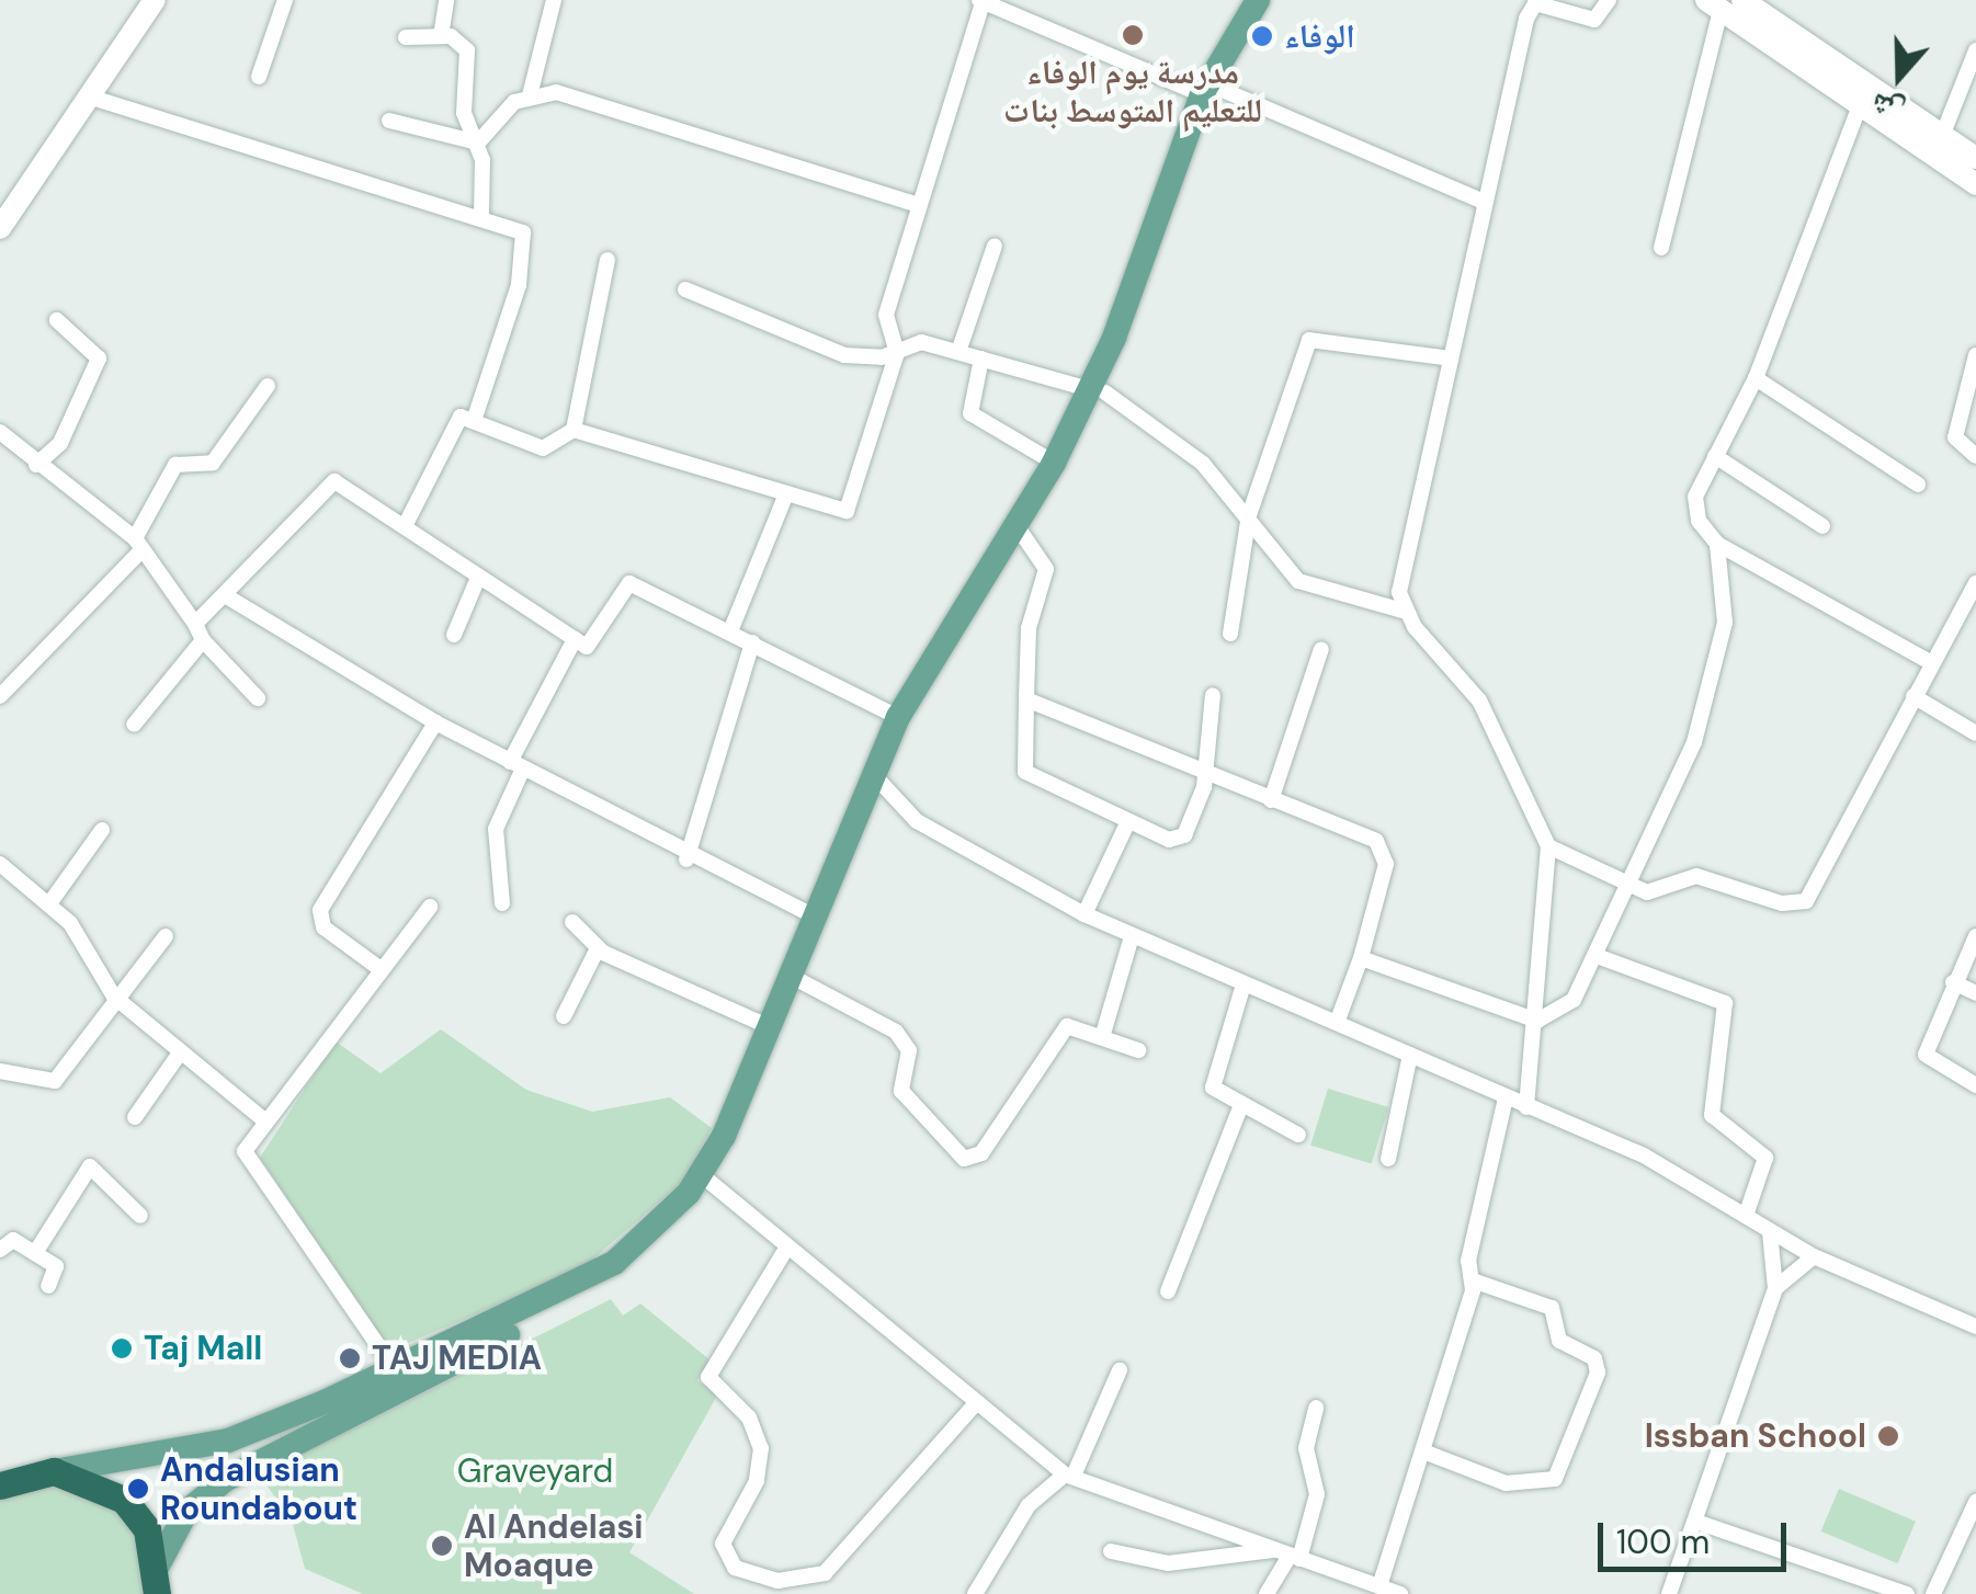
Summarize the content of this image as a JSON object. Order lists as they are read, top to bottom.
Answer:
{
  "parks": ["Graveyard"],
  "places": [
    "مدرسة يوم الوفاء للتعليم المتوسط بنات",
    "الوفاء",
    "Taj Mall",
    "TAJ MEDIA",
    "Issban School",
    "Andalusian Roundabout",
    "Al Andelasi Moaque"
  ],
  "scale_bar": "100 m",
  "north": "bottom"
}
